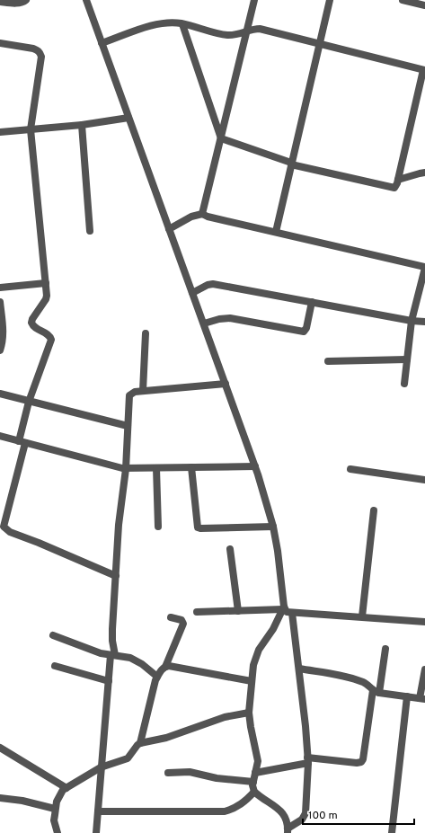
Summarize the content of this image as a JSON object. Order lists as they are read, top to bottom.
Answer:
{
  "scale_bar": "100 m"
}
